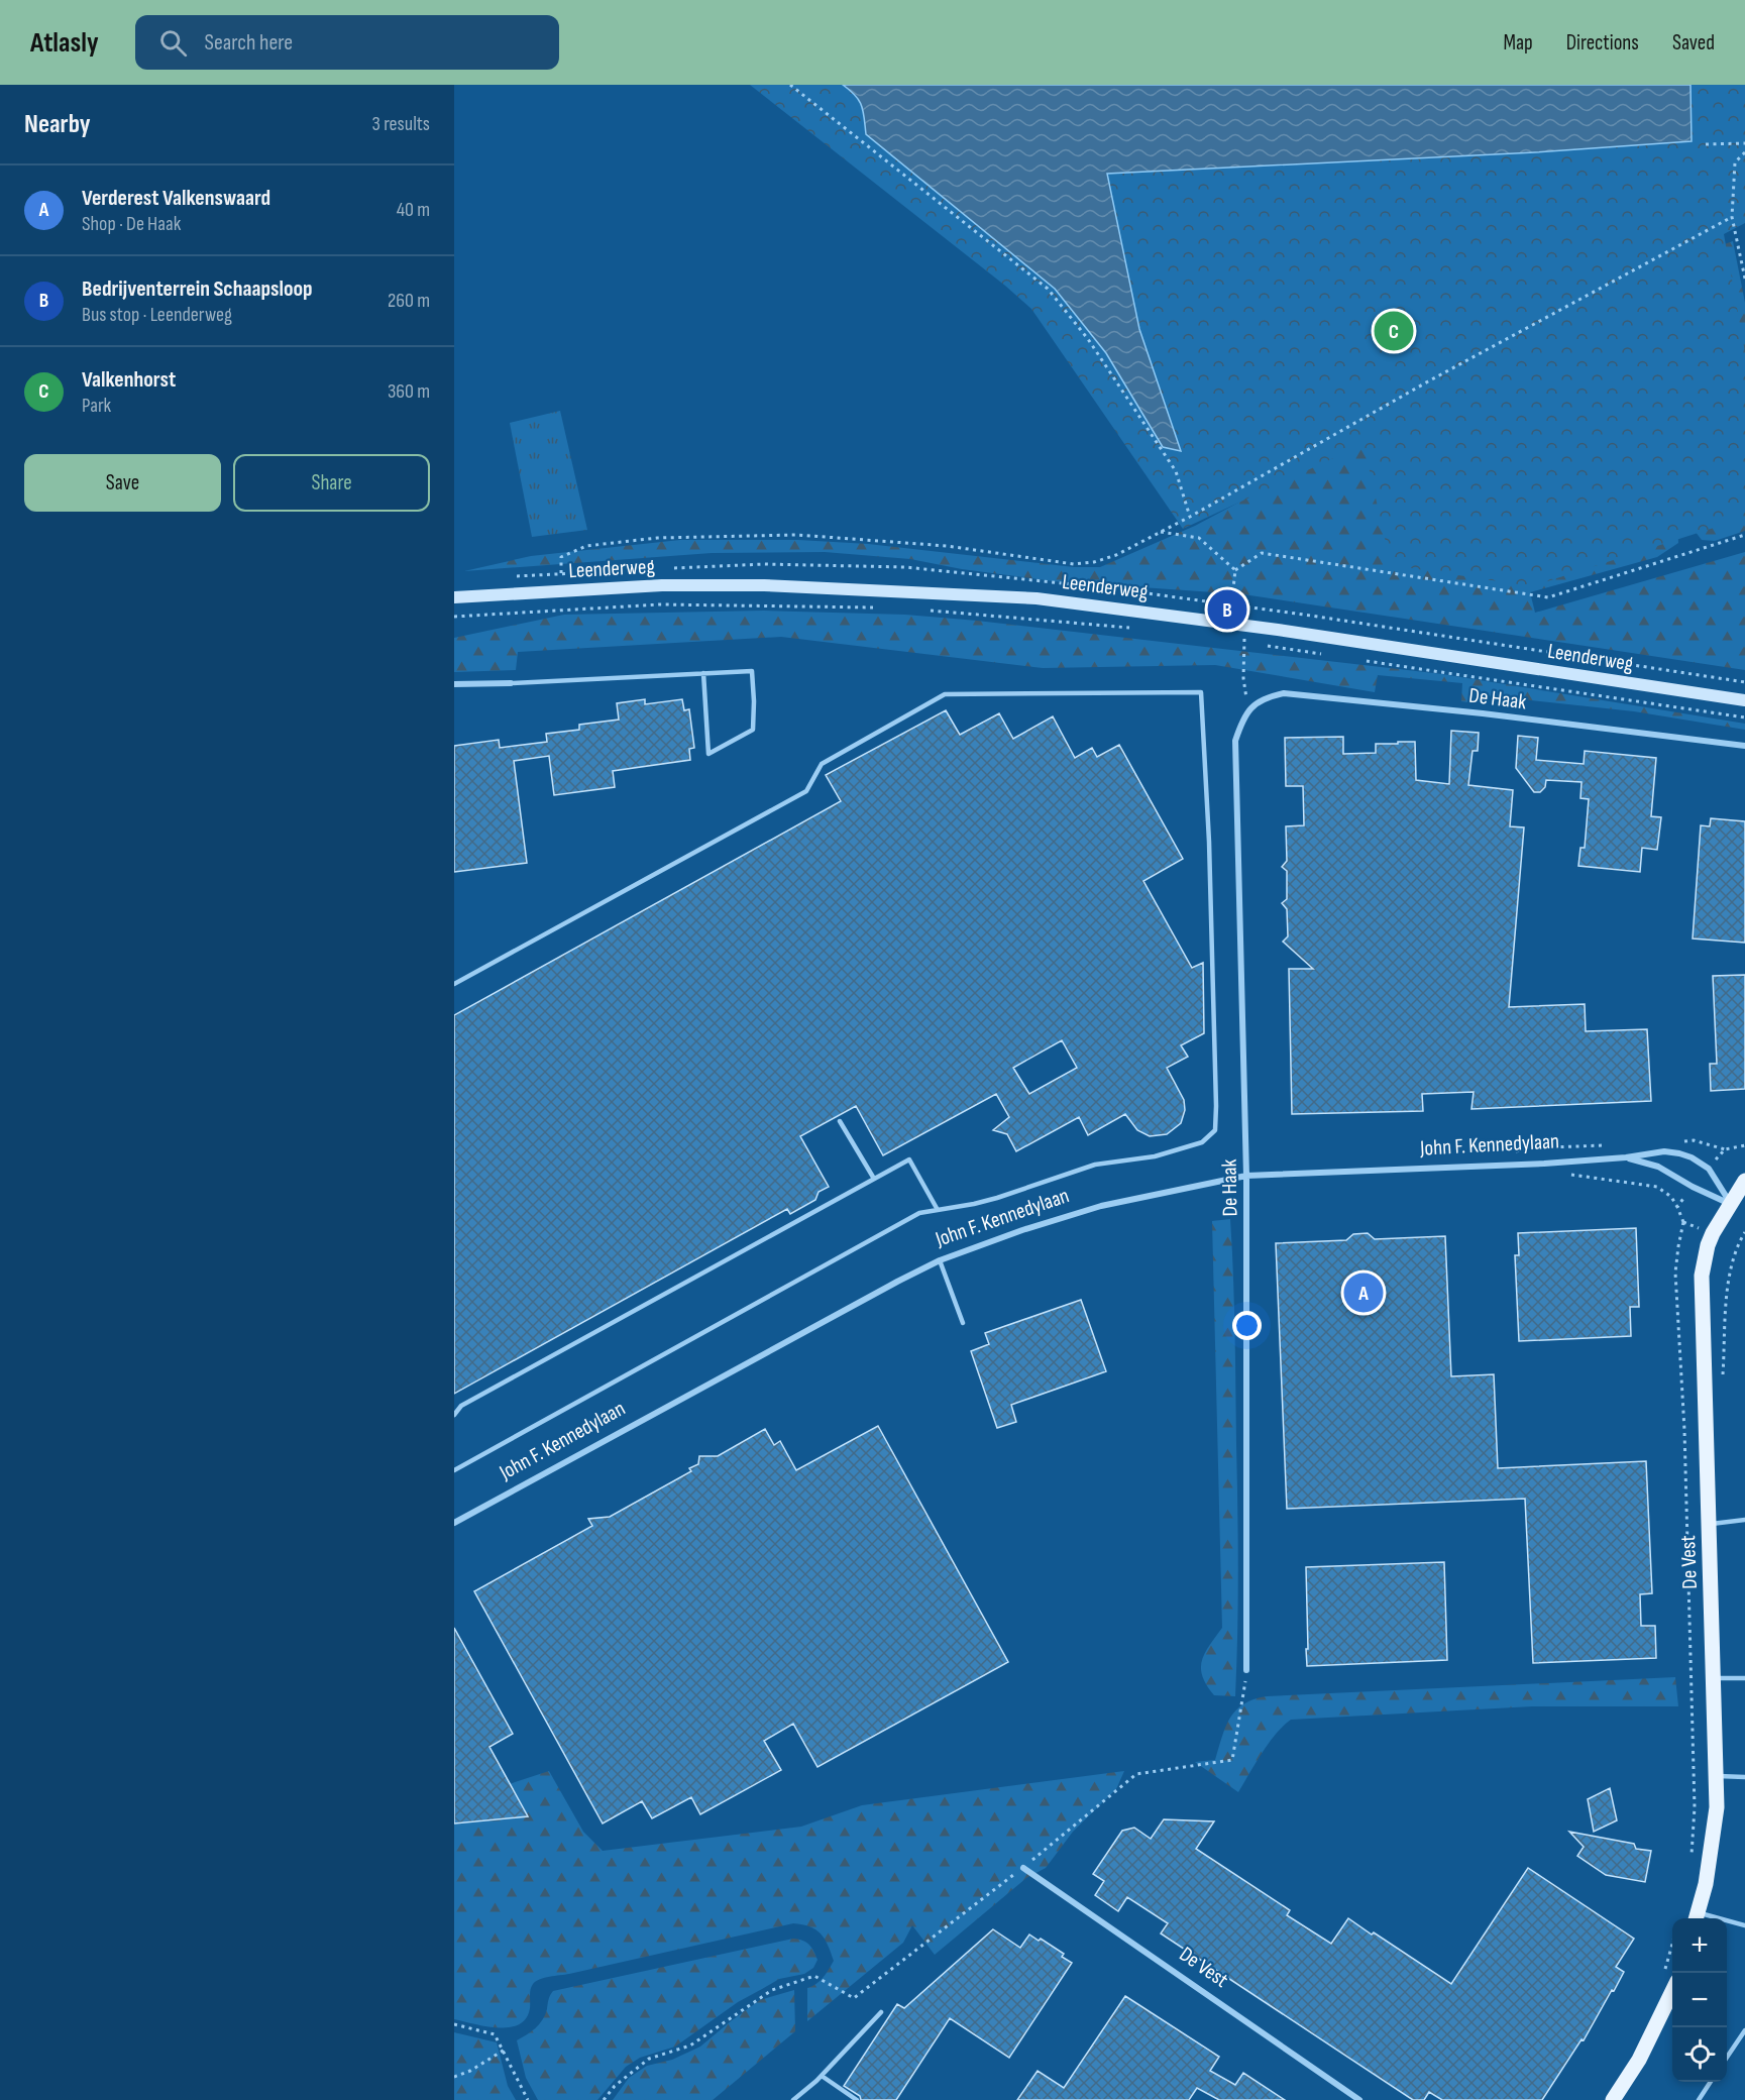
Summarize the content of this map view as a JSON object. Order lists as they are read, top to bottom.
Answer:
{
  "streets": {
    "main road": ["De Vest"],
    "street": ["Leenderweg", "De Haak", "John F. Kennedylaan"]
  },
  "crossings": [
    ["De Haak", "John F. Kennedylaan"],
    ["John F. Kennedylaan", "De Vest"]
  ],
  "page": {
    "header": "Atlasly",
    "search": "Search here",
    "nav": ["Map", "Directions", "Saved"],
    "heading": ["Nearby", "3 results"],
    "list": [
      {
        "mark": "A",
        "name": "Verderest Valkenswaard",
        "note": "Shop · De Haak",
        "value": "40 m"
      },
      {
        "mark": "B",
        "name": "Bedrijventerrein Schaapsloop",
        "note": "Bus stop · Leenderweg",
        "value": "260 m"
      },
      {
        "mark": "C",
        "name": "Valkenhorst",
        "note": "Park",
        "value": "360 m"
      }
    ],
    "pins": ["C", "B", "A"],
    "buttons": ["Save", "Share"],
    "map_buttons": ["+", "−"]
  }
}
